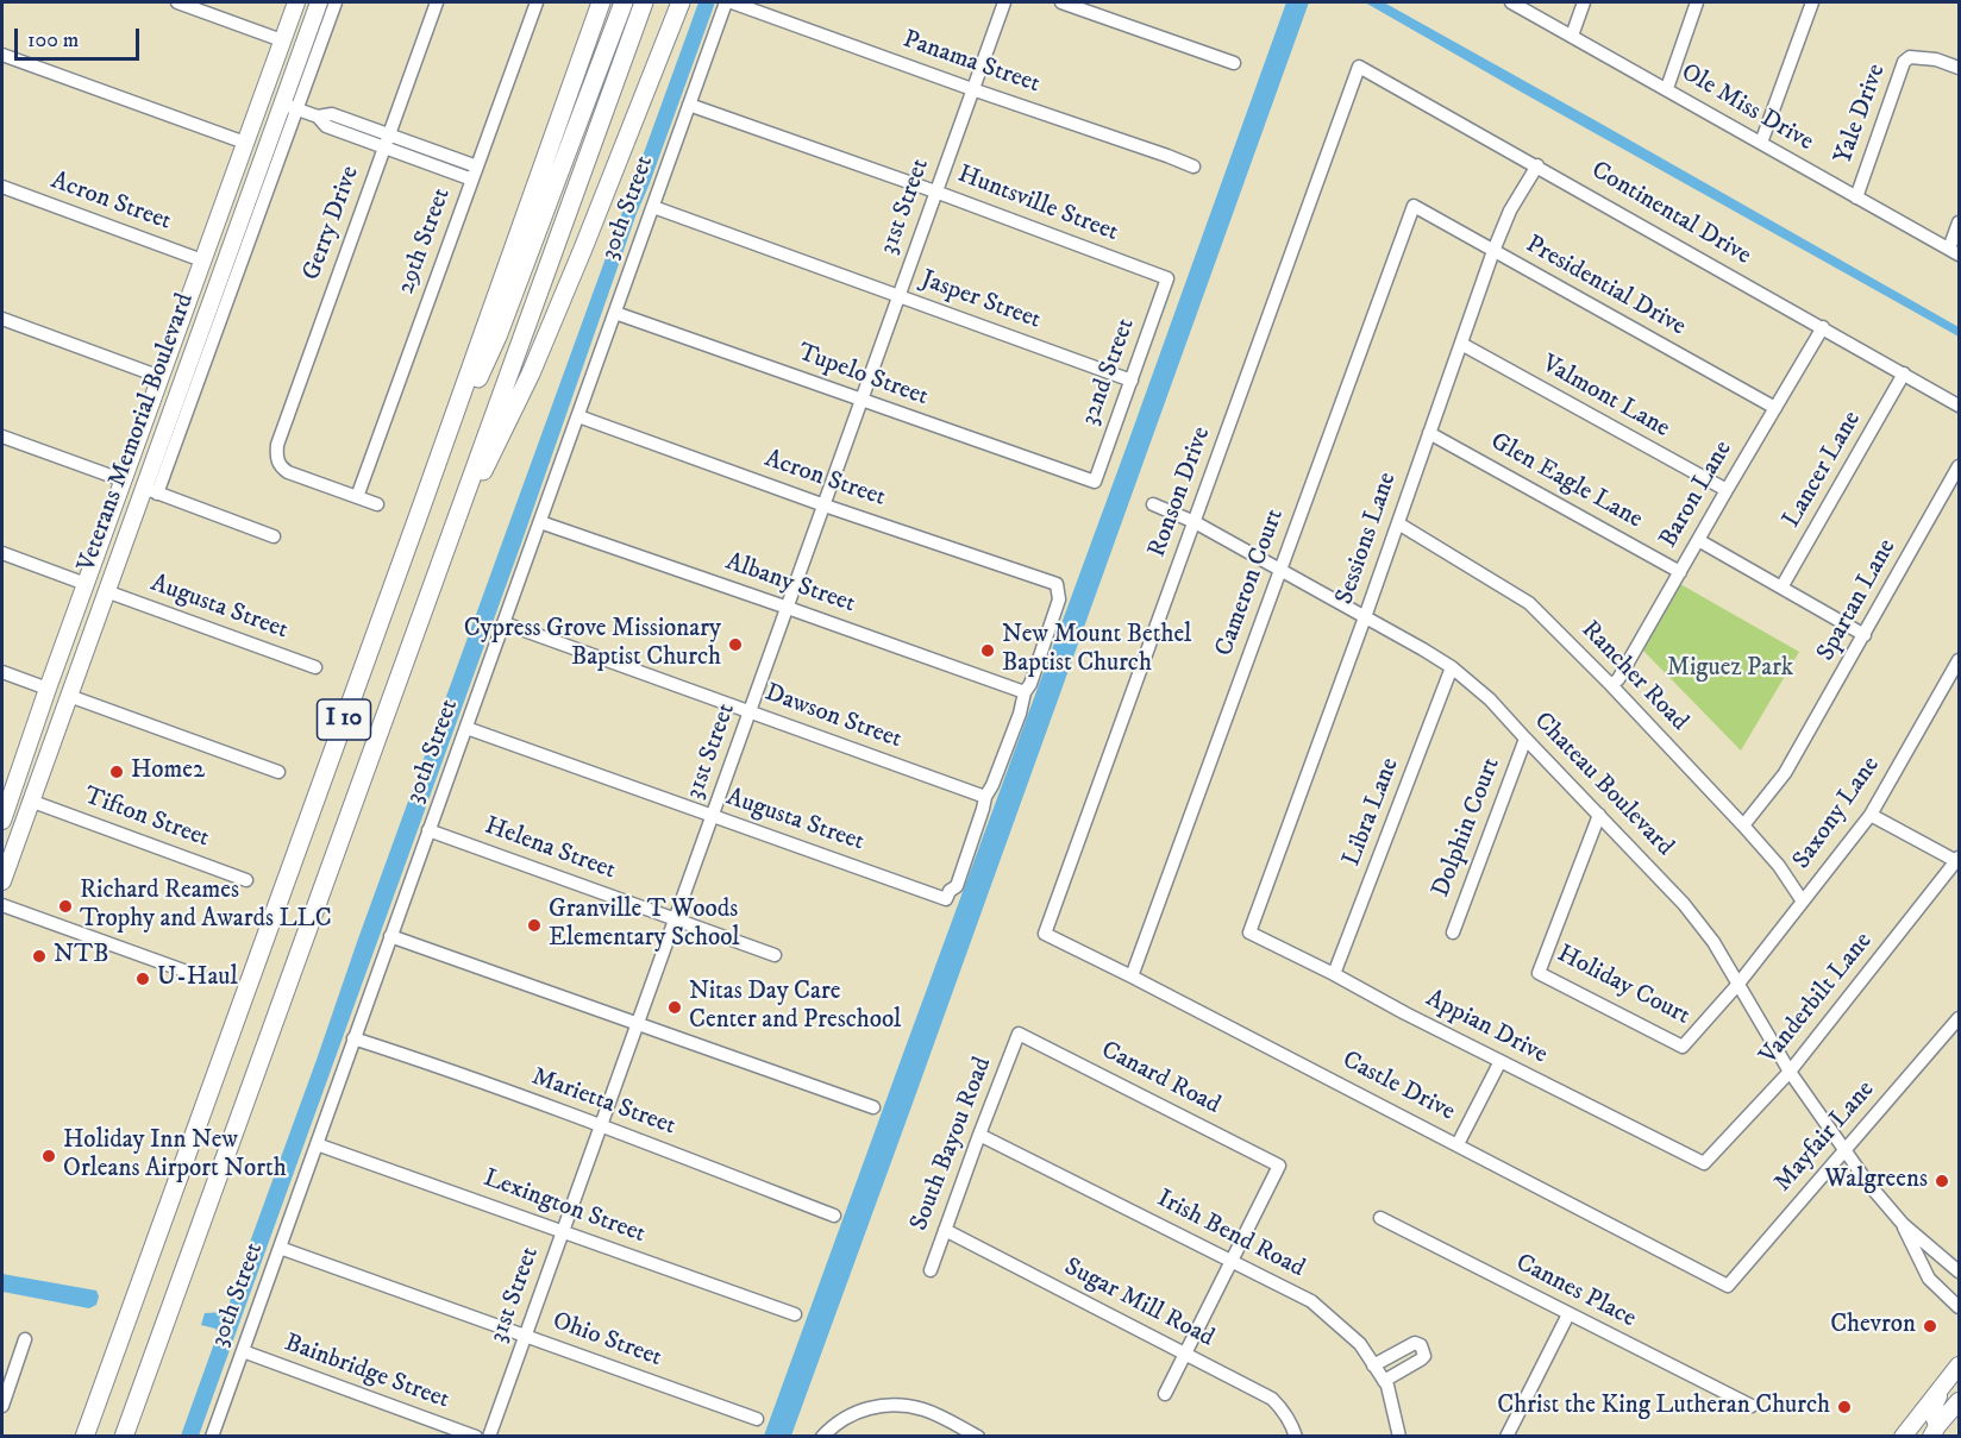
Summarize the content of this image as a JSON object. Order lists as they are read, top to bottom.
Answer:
{
  "streets": {
    "highway": ["I 10"],
    "main road": ["Veterans Memorial Boulevard"],
    "street": [
      "Panama Street",
      "Ole Miss Drive",
      "Yale Drive",
      "Acron Street",
      "Huntsville Street",
      "31st Street",
      "30th Street",
      "Continental Drive",
      "Gerry Drive",
      "29th Street",
      "Presidential Drive",
      "Jasper Street",
      "32nd Street",
      "Tupelo Street",
      "Valmont Lane",
      "Lancer Lane",
      "Glen Eagle Lane",
      "Ronson Drive",
      "Baron Lane",
      "Sessions Lane",
      "Cameron Court",
      "Albany Street",
      "Spartan Lane",
      "Augusta Street",
      "Rancher Road",
      "Dawson Street",
      "Chateau Boulevard",
      "Libra Lane",
      "Saxony Lane",
      "Tifton Street",
      "Dolphin Court",
      "Helena Street",
      "Holiday Court",
      "Vanderbilt Lane",
      "Appian Drive",
      "Canard Road",
      "Castle Drive",
      "Marietta Street",
      "Mayfair Lane",
      "South Bayou Road",
      "Lexington Street",
      "Irish Bend Road",
      "Cannes Place",
      "Sugar Mill Road",
      "Ohio Street",
      "Bainbridge Street"
    ]
  },
  "crossings": [
    ["Panama Street", "31st Street"],
    ["Ole Miss Drive", "Yale Drive"],
    ["Acron Street", "31st Street"],
    ["Acron Street", "30th Street"],
    ["Acron Street", "Veterans Memorial Boulevard"],
    ["Acron Street", "Albany Street"],
    ["Huntsville Street", "31st Street"],
    ["Huntsville Street", "30th Street"],
    ["Huntsville Street", "32nd Street"],
    ["31st Street", "Jasper Street"],
    ["31st Street", "Tupelo Street"],
    ["31st Street", "Albany Street"],
    ["31st Street", "Augusta Street"],
    ["31st Street", "Dawson Street"],
    ["31st Street", "Helena Street"],
    ["31st Street", "Marietta Street"],
    ["31st Street", "Lexington Street"],
    ["31st Street", "Ohio Street"],
    ["30th Street", "Jasper Street"],
    ["30th Street", "Tupelo Street"],
    ["30th Street", "Albany Street"],
    ["30th Street", "Augusta Street"],
    ["30th Street", "Dawson Street"],
    ["30th Street", "Helena Street"],
    ["30th Street", "Marietta Street"],
    ["30th Street", "Lexington Street"],
    ["30th Street", "Ohio Street"],
    ["30th Street", "Bainbridge Street"],
    ["Continental Drive", "Lancer Lane"],
    ["Continental Drive", "Ronson Drive"],
    ["Continental Drive", "Baron Lane"],
    ["Continental Drive", "Sessions Lane"],
    ["Gerry Drive", "29th Street"],
    ["Presidential Drive", "Baron Lane"],
    ["Presidential Drive", "Sessions Lane"],
    ["Presidential Drive", "Cameron Court"],
    ["Jasper Street", "32nd Street"],
    ["32nd Street", "Tupelo Street"],
    ["Valmont Lane", "Baron Lane"],
    ["Valmont Lane", "Sessions Lane"],
    ["Veterans Memorial Boulevard", "Augusta Street"],
    ["Veterans Memorial Boulevard", "Tifton Street"],
    ["Glen Eagle Lane", "Baron Lane"],
    ["Glen Eagle Lane", "Sessions Lane"],
    ["Ronson Drive", "Chateau Boulevard"],
    ["Ronson Drive", "Castle Drive"],
    ["Baron Lane", "Rancher Road"],
    ["Sessions Lane", "Rancher Road"],
    ["Sessions Lane", "Chateau Boulevard"],
    ["Sessions Lane", "Appian Drive"],
    ["Cameron Court", "Chateau Boulevard"],
    ["Cameron Court", "Castle Drive"],
    ["Spartan Lane", "Rancher Road"],
    ["Augusta Street", "Dawson Street"],
    ["Rancher Road", "Saxony Lane"],
    ["Chateau Boulevard", "Libra Lane"],
    ["Chateau Boulevard", "Saxony Lane"],
    ["Chateau Boulevard", "Dolphin Court"],
    ["Chateau Boulevard", "Holiday Court"],
    ["Chateau Boulevard", "Vanderbilt Lane"],
    ["Chateau Boulevard", "Mayfair Lane"],
    ["Libra Lane", "Appian Drive"],
    ["Saxony Lane", "Holiday Court"],
    ["Vanderbilt Lane", "Appian Drive"],
    ["Canard Road", "South Bayou Road"],
    ["Canard Road", "Irish Bend Road"],
    ["Castle Drive", "Mayfair Lane"],
    ["South Bayou Road", "Irish Bend Road"],
    ["South Bayou Road", "Sugar Mill Road"]
  ],
  "parks": ["Miguez Park"],
  "places": [
    "Cypress Grove Missionary Baptist Church",
    "New Mount Bethel Baptist Church",
    "Home2",
    "Richard Reames Trophy and Awards LLC",
    "Granville T Woods Elementary School",
    "NTB",
    "U-Haul",
    "Nitas Day Care Center and Preschool",
    "Holiday Inn New Orleans Airport North",
    "Walgreens",
    "Chevron",
    "Christ the King Lutheran Church"
  ],
  "scale_bar": "100 m"
}
